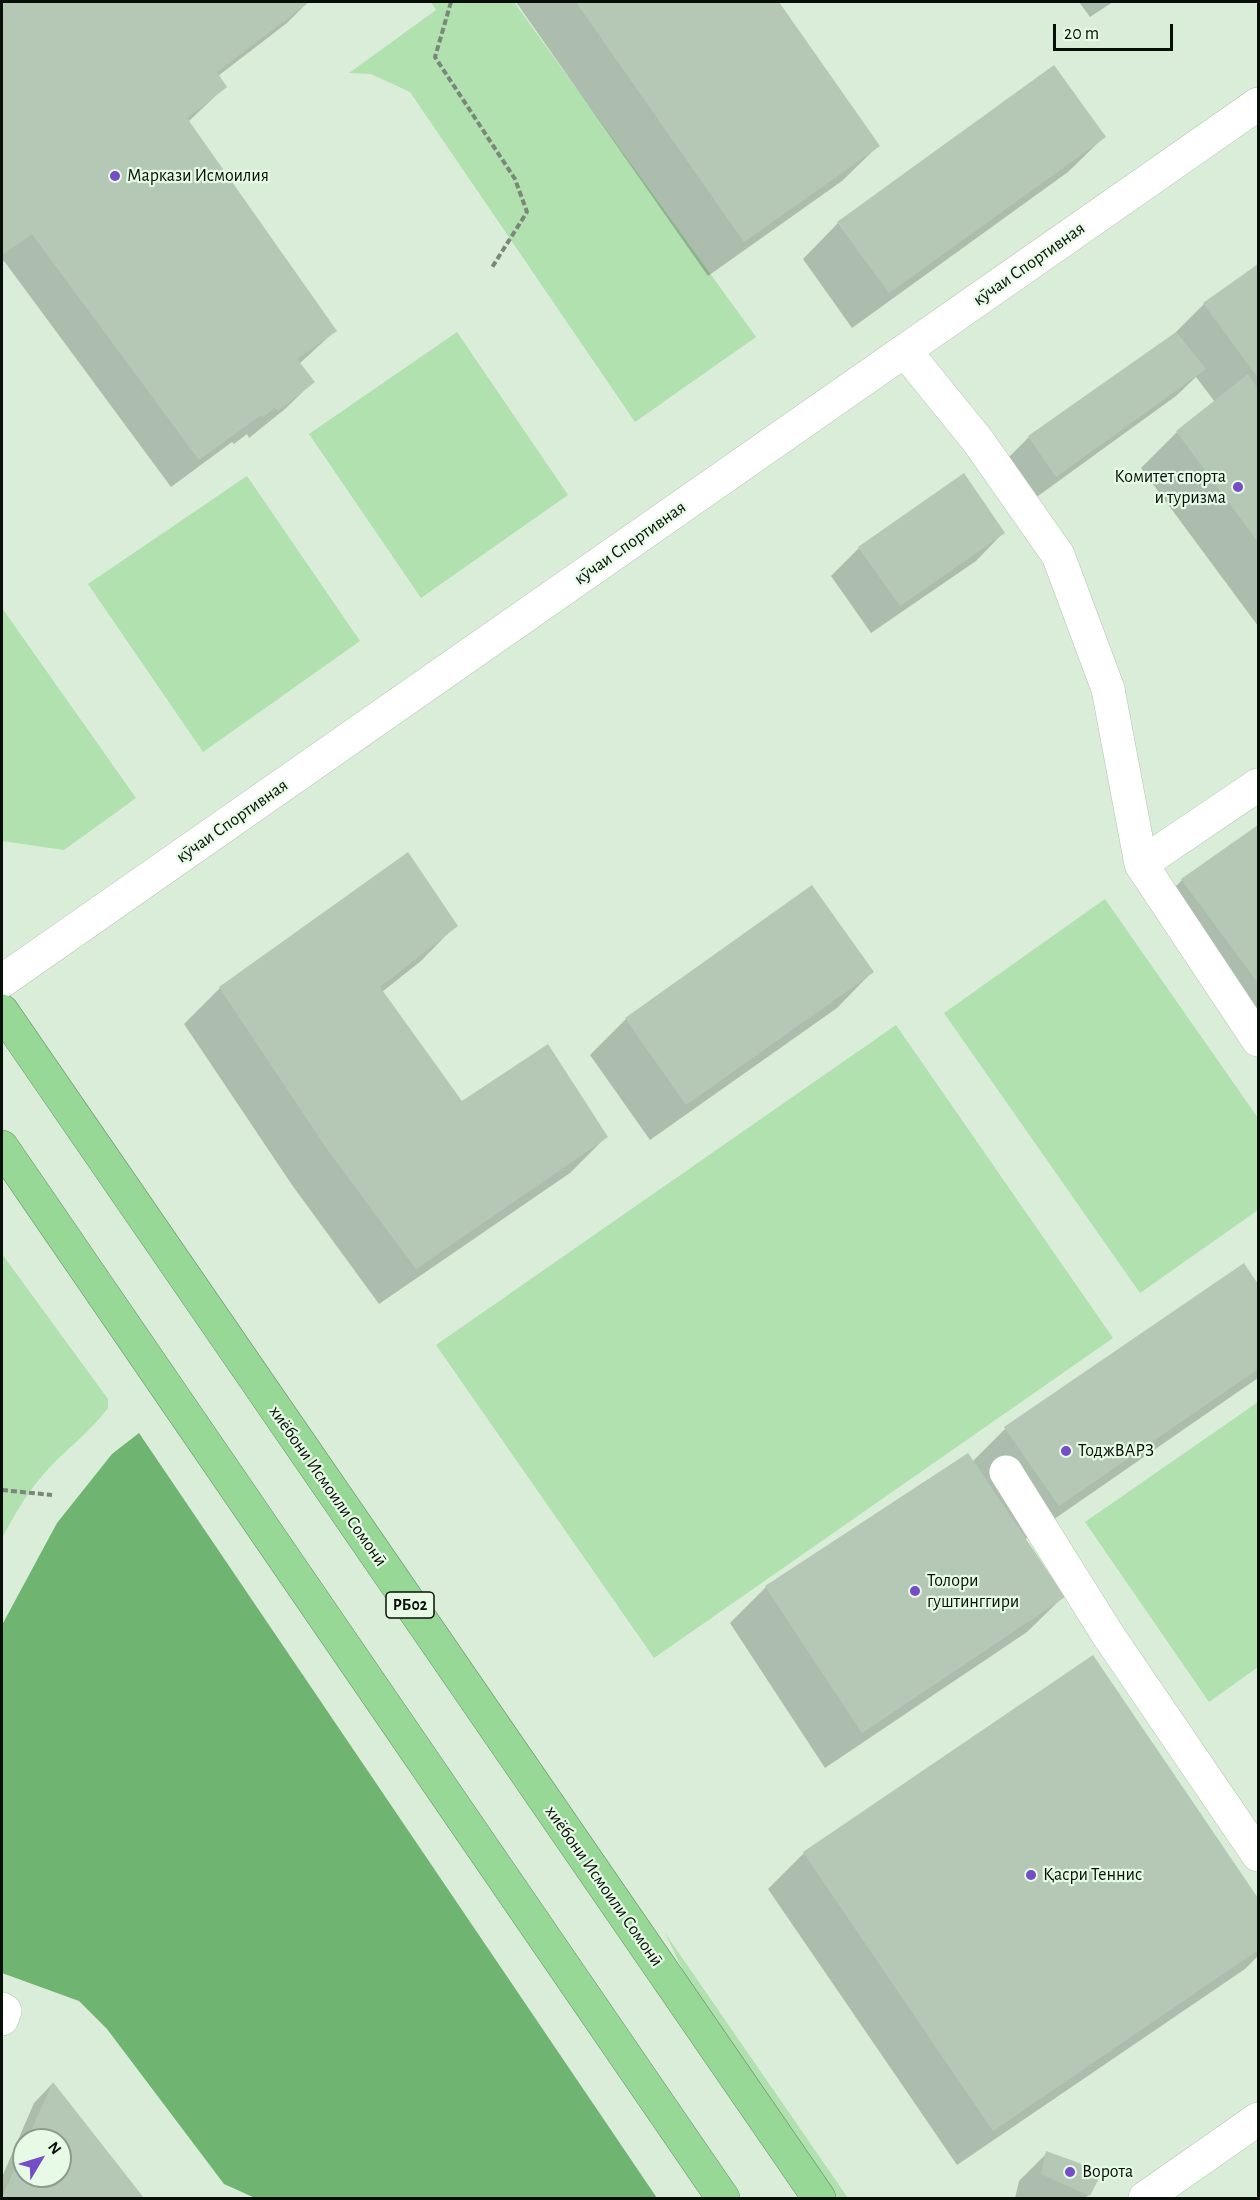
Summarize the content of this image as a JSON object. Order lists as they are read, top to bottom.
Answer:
{
  "streets": {
    "highway": ["хиёбони Исмоили Сомонӣ", "РБ02"],
    "street": ["кӯчаи Спортивная"]
  },
  "places": [
    "Маркази Исмоилия",
    "Комитет спорта и туризма",
    "ТоджВАРЗ",
    "Толори гуштинггири",
    "Қасри Теннис",
    "Ворота"
  ],
  "scale_bar": "20 m",
  "north": "top right"
}
